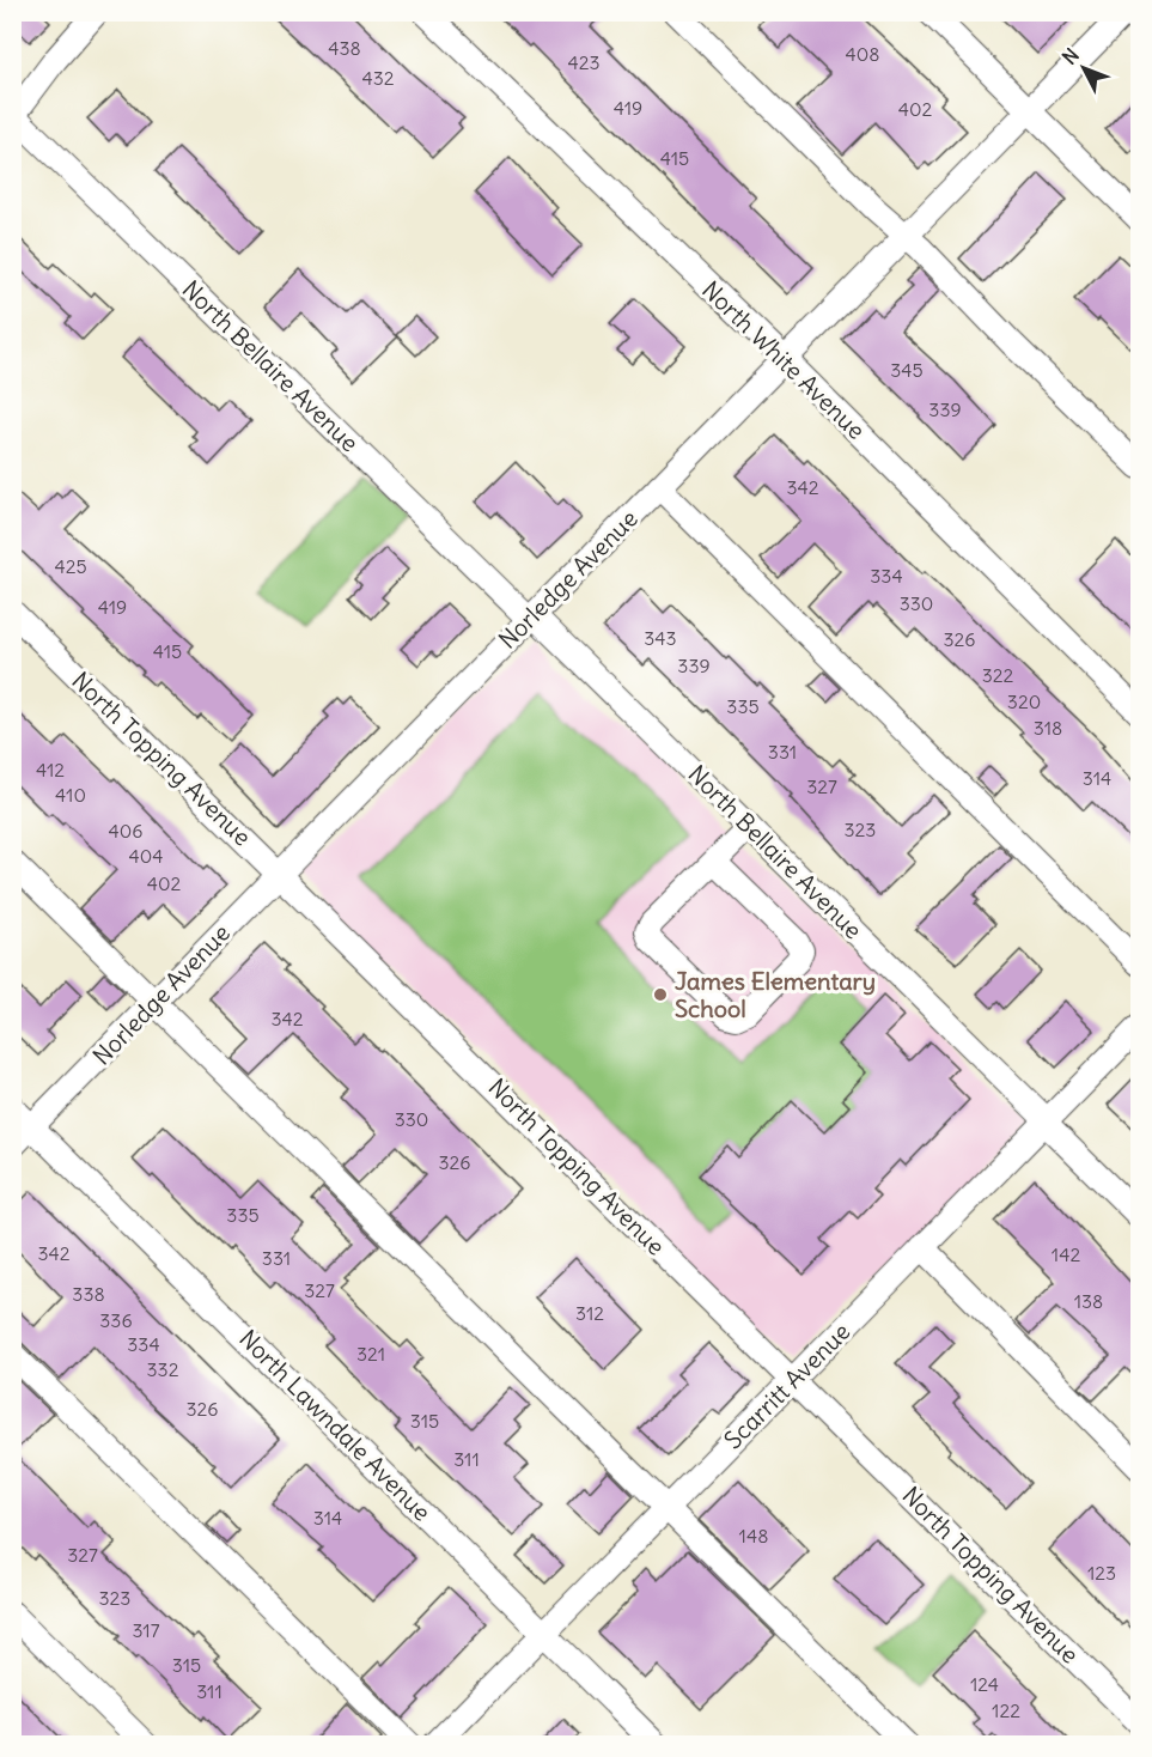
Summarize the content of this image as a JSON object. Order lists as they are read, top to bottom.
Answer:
{
  "streets": {
    "street": [
      "North White Avenue",
      "North Bellaire Avenue",
      "Norledge Avenue",
      "North Topping Avenue",
      "Scarritt Avenue",
      "North Lawndale Avenue"
    ]
  },
  "crossings": [
    ["North White Avenue", "Norledge Avenue"],
    ["North Bellaire Avenue", "Norledge Avenue"],
    ["North Bellaire Avenue", "Scarritt Avenue"],
    ["Norledge Avenue", "North Topping Avenue"],
    ["Norledge Avenue", "North Lawndale Avenue"],
    ["North Topping Avenue", "Scarritt Avenue"],
    ["Scarritt Avenue", "North Lawndale Avenue"]
  ],
  "places": ["James Elementary School"],
  "house_numbers": [
    "438",
    "408",
    "423",
    "432",
    "419",
    "402",
    "415",
    "345",
    "339",
    "342",
    "425",
    "334",
    "330",
    "419",
    "343",
    "326",
    "415",
    "339",
    "322",
    "320",
    "335",
    "318",
    "331",
    "412",
    "314",
    "327",
    "410",
    "323",
    "406",
    "404",
    "402",
    "342",
    "330",
    "326",
    "335",
    "342",
    "142",
    "331",
    "327",
    "338",
    "138",
    "312",
    "336",
    "334",
    "321",
    "332",
    "326",
    "315",
    "311",
    "314",
    "148",
    "327",
    "123",
    "323",
    "317",
    "315",
    "124",
    "311",
    "122"
  ],
  "north": "top left"
}
